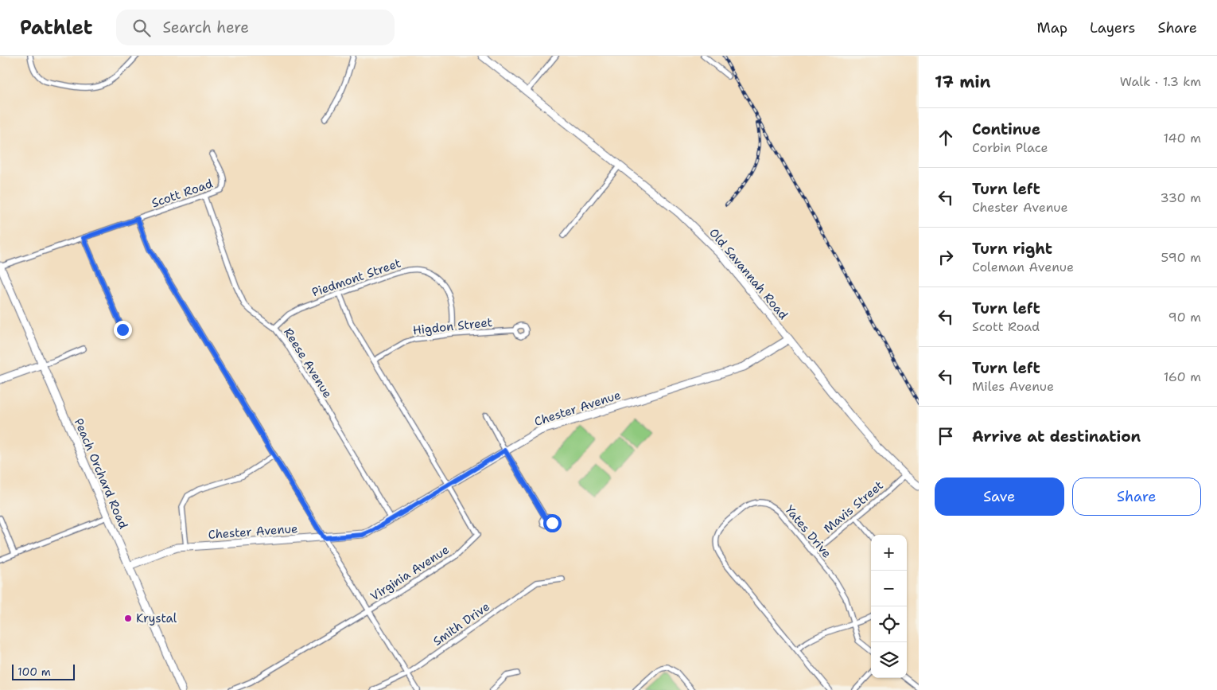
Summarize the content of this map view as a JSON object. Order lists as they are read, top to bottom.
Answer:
{
  "streets": {
    "main road": ["Old Savannah Road", "Chester Avenue", "Peach Orchard Road"],
    "street": [
      "Scott Road",
      "Piedmont Street",
      "Higdon Street",
      "Reese Avenue",
      "Mavis Street",
      "Yates Drive",
      "Virginia Avenue",
      "Smith Drive"
    ]
  },
  "crossings": [
    ["Scott Road", "Reese Avenue"],
    ["Scott Road", "Peach Orchard Road"],
    ["Old Savannah Road", "Chester Avenue"],
    ["Old Savannah Road", "Mavis Street"],
    ["Piedmont Street", "Higdon Street"],
    ["Piedmont Street", "Reese Avenue"],
    ["Piedmont Street", "Virginia Avenue"],
    ["Higdon Street", "Virginia Avenue"],
    ["Reese Avenue", "Chester Avenue"],
    ["Chester Avenue", "Peach Orchard Road"],
    ["Chester Avenue", "Virginia Avenue"],
    ["Mavis Street", "Yates Drive"]
  ],
  "places": ["Krystal"],
  "scale_bar": "100 m",
  "page": {
    "header": "Pathlet",
    "search": "Search here",
    "nav": ["Map", "Layers", "Share"],
    "heading": ["17 min", "Walk · 1.3 km"],
    "list": [
      ["Continue", "Corbin Place", "140 m"],
      ["Turn left", "Chester Avenue", "330 m"],
      ["Turn right", "Coleman Avenue", "590 m"],
      ["Turn left", "Scott Road", "90 m"],
      ["Turn left", "Miles Avenue", "160 m"],
      "Arrive at destination"
    ],
    "buttons": ["Save", "Share"],
    "map_buttons": ["+", "−"],
    "scale": "100 m"
  }
}
